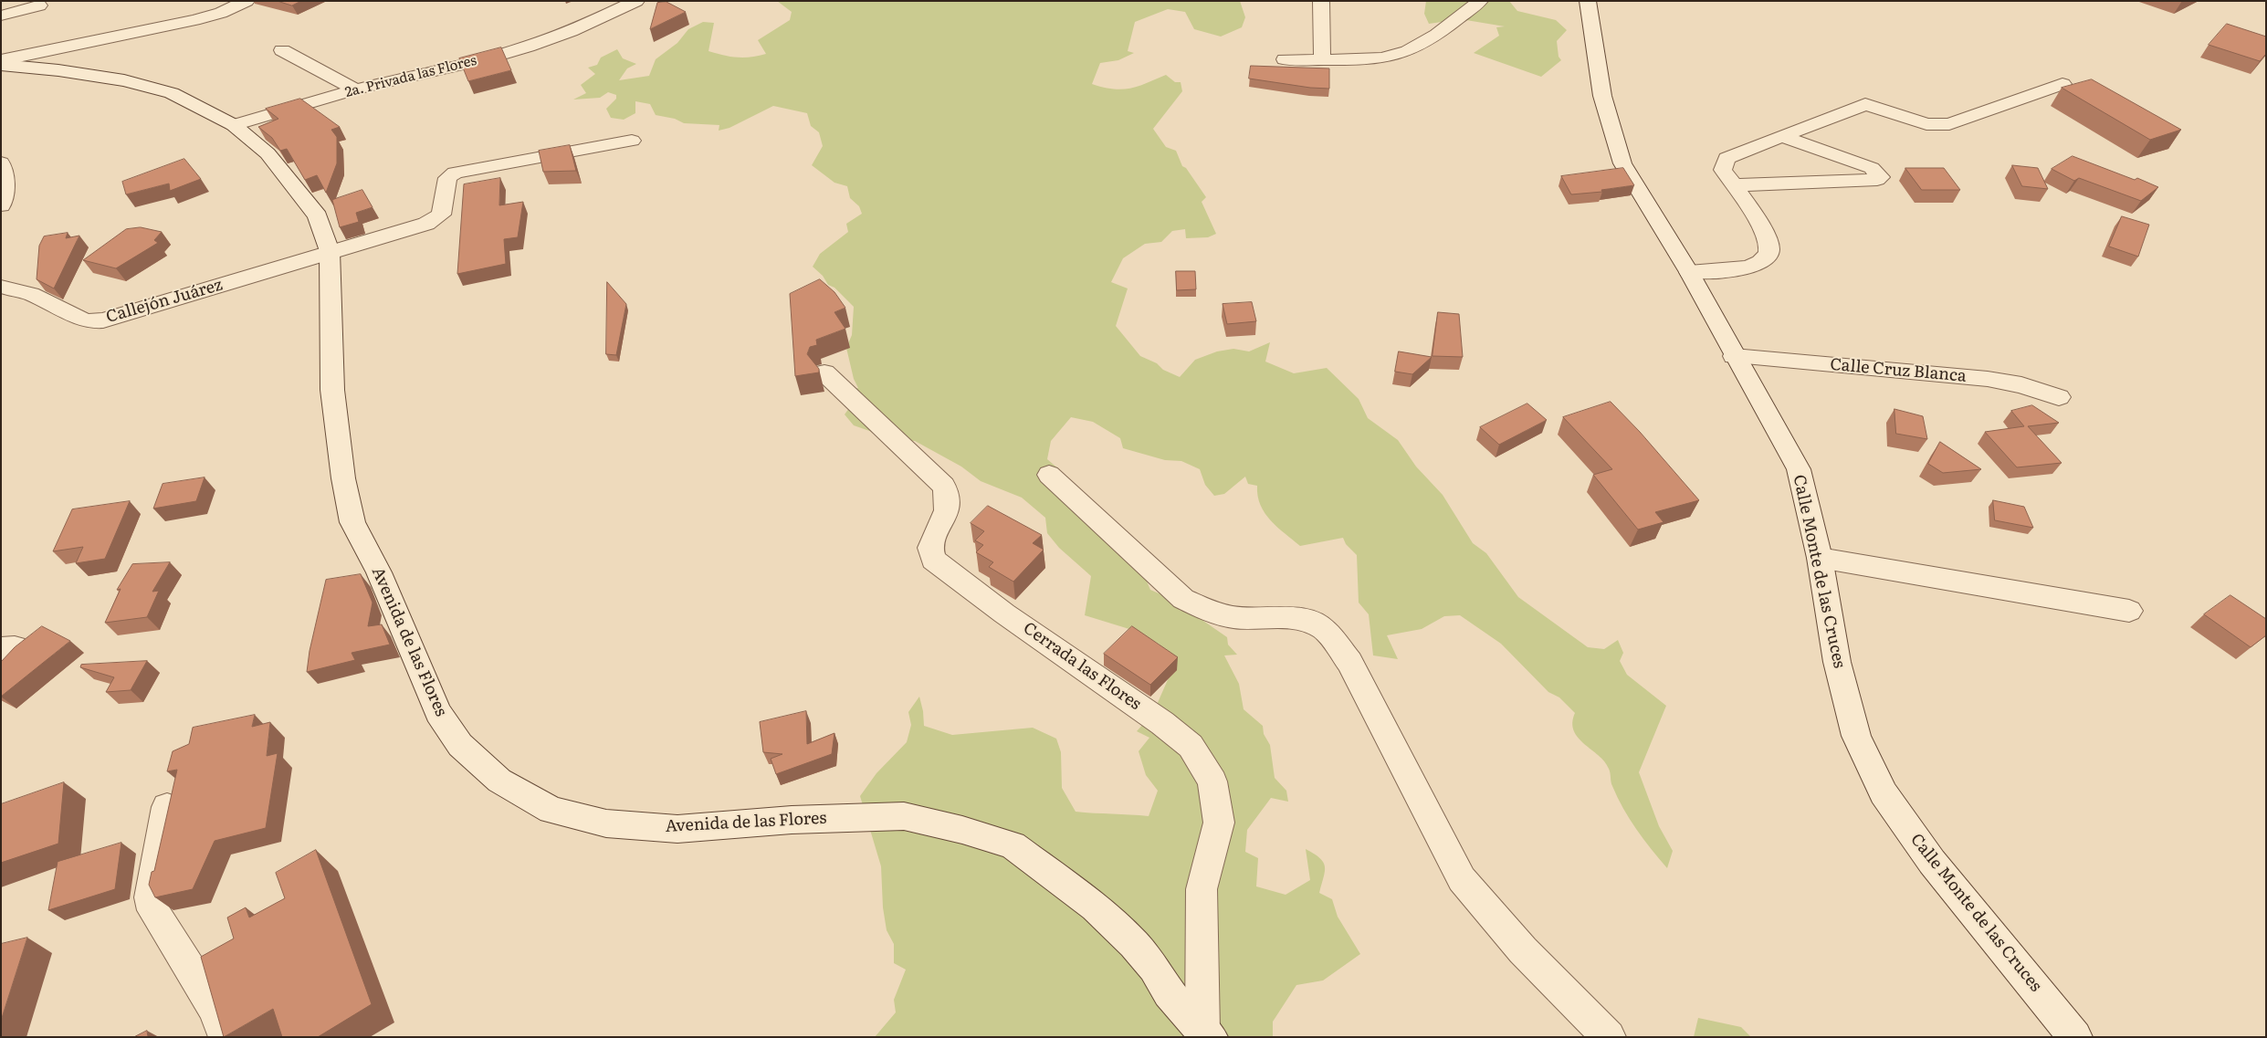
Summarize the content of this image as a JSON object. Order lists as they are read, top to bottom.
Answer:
{
  "streets": {
    "street": [
      "2a. Privada las Flores",
      "Callejón Juárez",
      "Calle Cruz Blanca",
      "Calle Monte de las Cruces",
      "Avenida de las Flores",
      "Cerrada las Flores"
    ]
  },
  "crossings": [
    ["2a. Privada las Flores", "Avenida de las Flores"],
    ["Callejón Juárez", "Avenida de las Flores"],
    ["Calle Cruz Blanca", "Calle Monte de las Cruces"],
    ["Avenida de las Flores", "Cerrada las Flores"]
  ]
}
